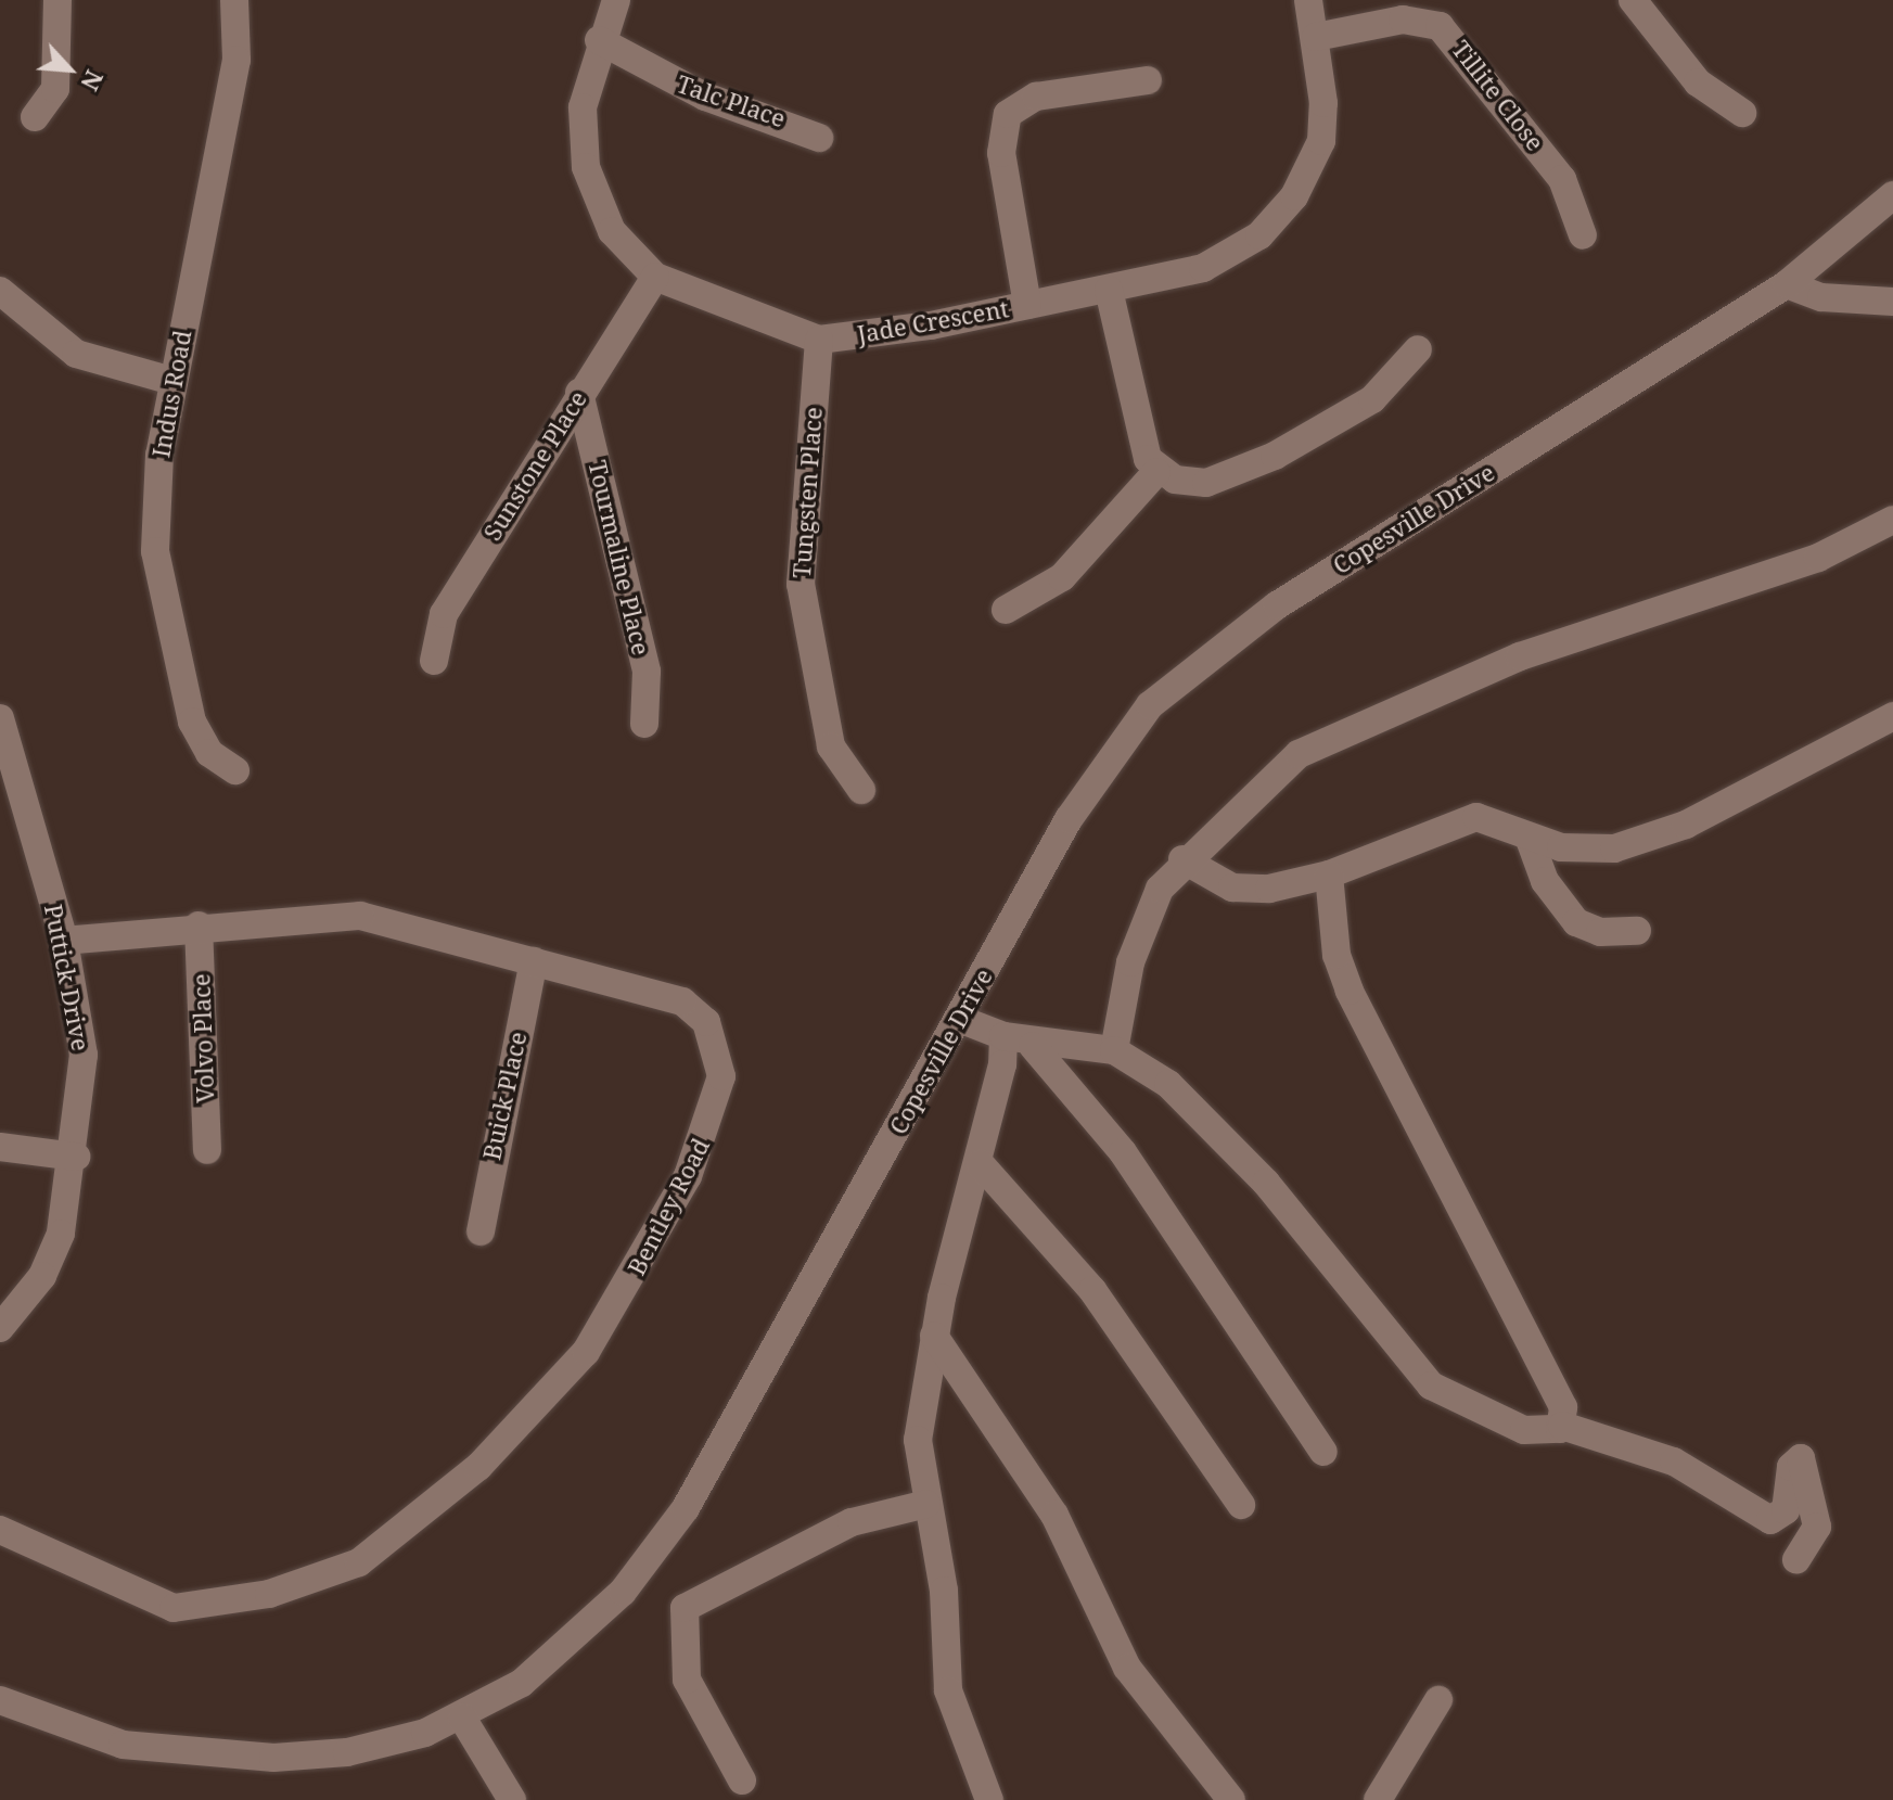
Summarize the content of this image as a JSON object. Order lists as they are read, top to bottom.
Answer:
{
  "streets": {
    "street": [
      "Tillite Close",
      "Talc Place",
      "Jade Crescent",
      "Indus Road",
      "Sunstone Place",
      "Tungsten Place",
      "Copesville Drive",
      "Tourmaline Place",
      "Puttick Drive",
      "Volvo Place",
      "Buick Place",
      "Bentley Road"
    ]
  },
  "crossings": [
    ["Tillite Close", "Jade Crescent"],
    ["Jade Crescent", "Tungsten Place"],
    ["Sunstone Place", "Tourmaline Place"],
    ["Puttick Drive", "Bentley Road"],
    ["Volvo Place", "Bentley Road"],
    ["Buick Place", "Bentley Road"]
  ],
  "north": "bottom right"
}
